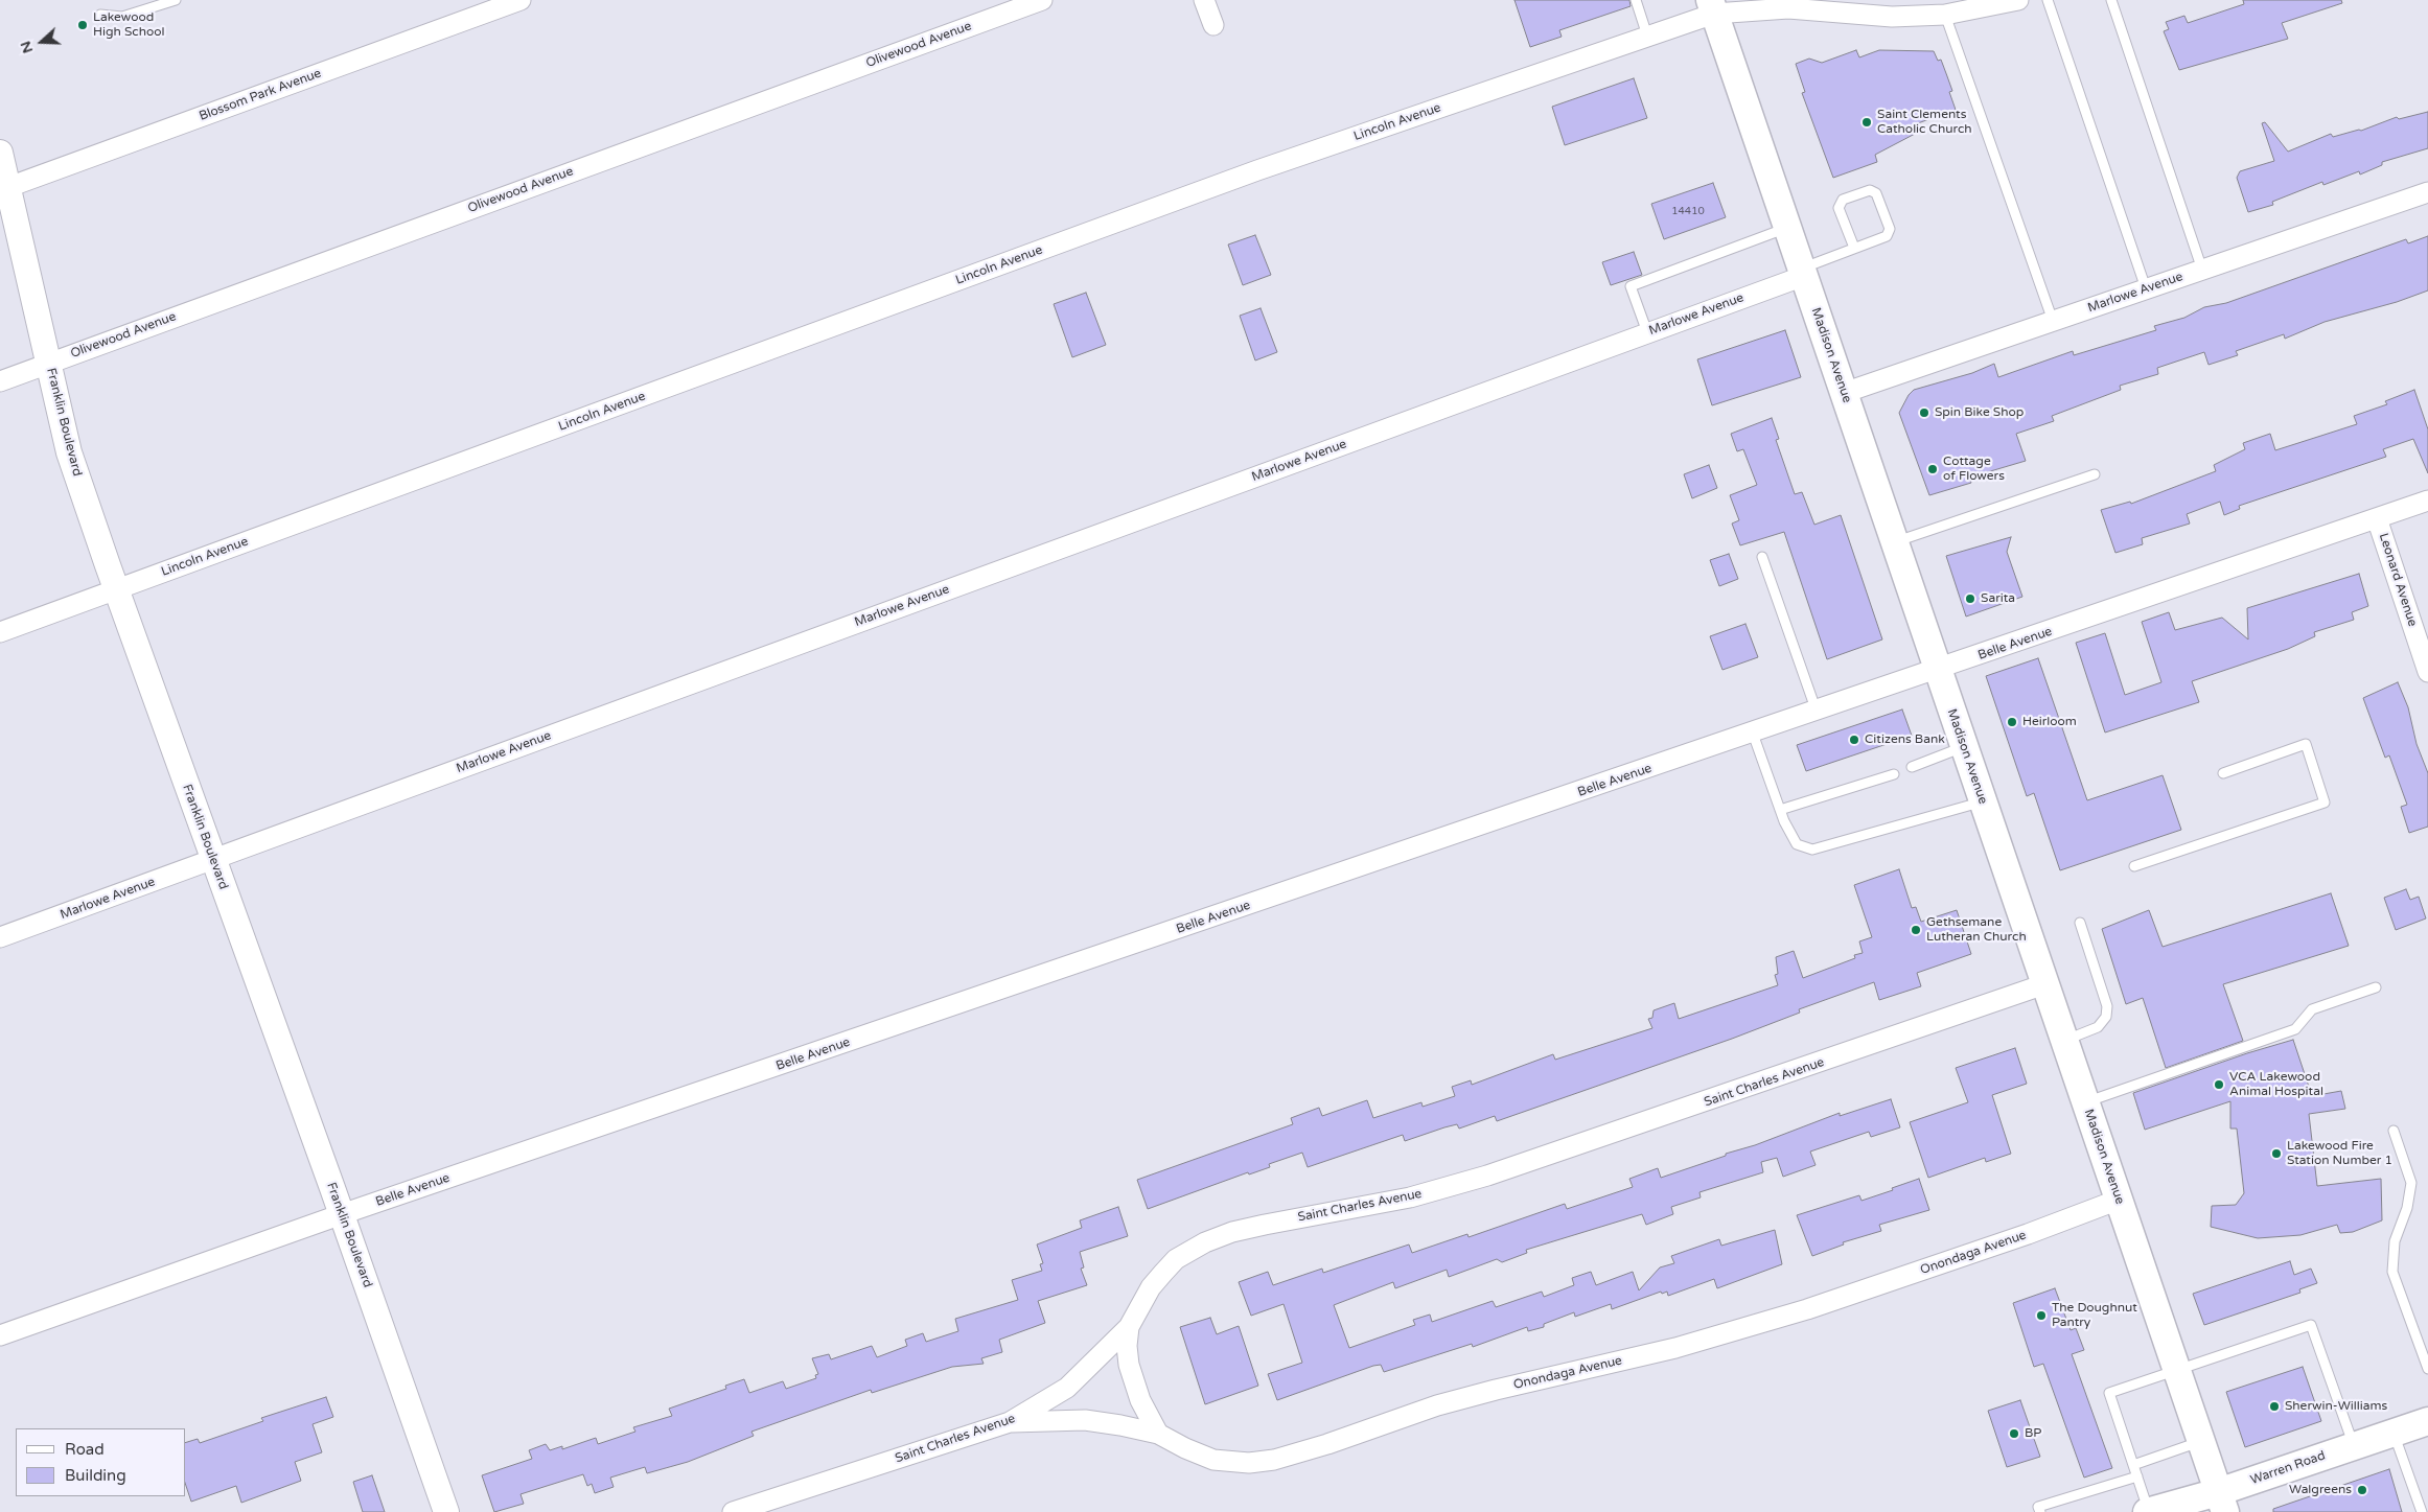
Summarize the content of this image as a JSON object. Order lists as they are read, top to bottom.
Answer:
{
  "streets": {
    "main road": ["Madison Avenue", "Warren Road"],
    "street": [
      "Olivewood Avenue",
      "Blossom Park Avenue",
      "Lincoln Avenue",
      "Marlowe Avenue",
      "Franklin Boulevard",
      "Leonard Avenue",
      "Belle Avenue",
      "Saint Charles Avenue",
      "Onondaga Avenue"
    ]
  },
  "crossings": [
    ["Olivewood Avenue", "Franklin Boulevard"],
    ["Blossom Park Avenue", "Franklin Boulevard"],
    ["Lincoln Avenue", "Madison Avenue"],
    ["Lincoln Avenue", "Franklin Boulevard"],
    ["Marlowe Avenue", "Madison Avenue"],
    ["Marlowe Avenue", "Franklin Boulevard"],
    ["Madison Avenue", "Belle Avenue"],
    ["Madison Avenue", "Saint Charles Avenue"],
    ["Madison Avenue", "Onondaga Avenue"],
    ["Madison Avenue", "Warren Road"],
    ["Franklin Boulevard", "Belle Avenue"],
    ["Leonard Avenue", "Belle Avenue"],
    ["Saint Charles Avenue", "Onondaga Avenue"]
  ],
  "places": [
    "Lakewood High School",
    "Saint Clements Catholic Church",
    "Spin Bike Shop",
    "Cottage of Flowers",
    "Sarita",
    "Heirloom",
    "Citizens Bank",
    "Gethsemane Lutheran Church",
    "VCA Lakewood Animal Hospital",
    "Lakewood Fire Station Number 1",
    "The Doughnut Pantry",
    "Sherwin-Williams",
    "BP",
    "Walgreens"
  ],
  "house_numbers": ["14410"],
  "legend": ["Road", "Building"],
  "north": "left"
}
